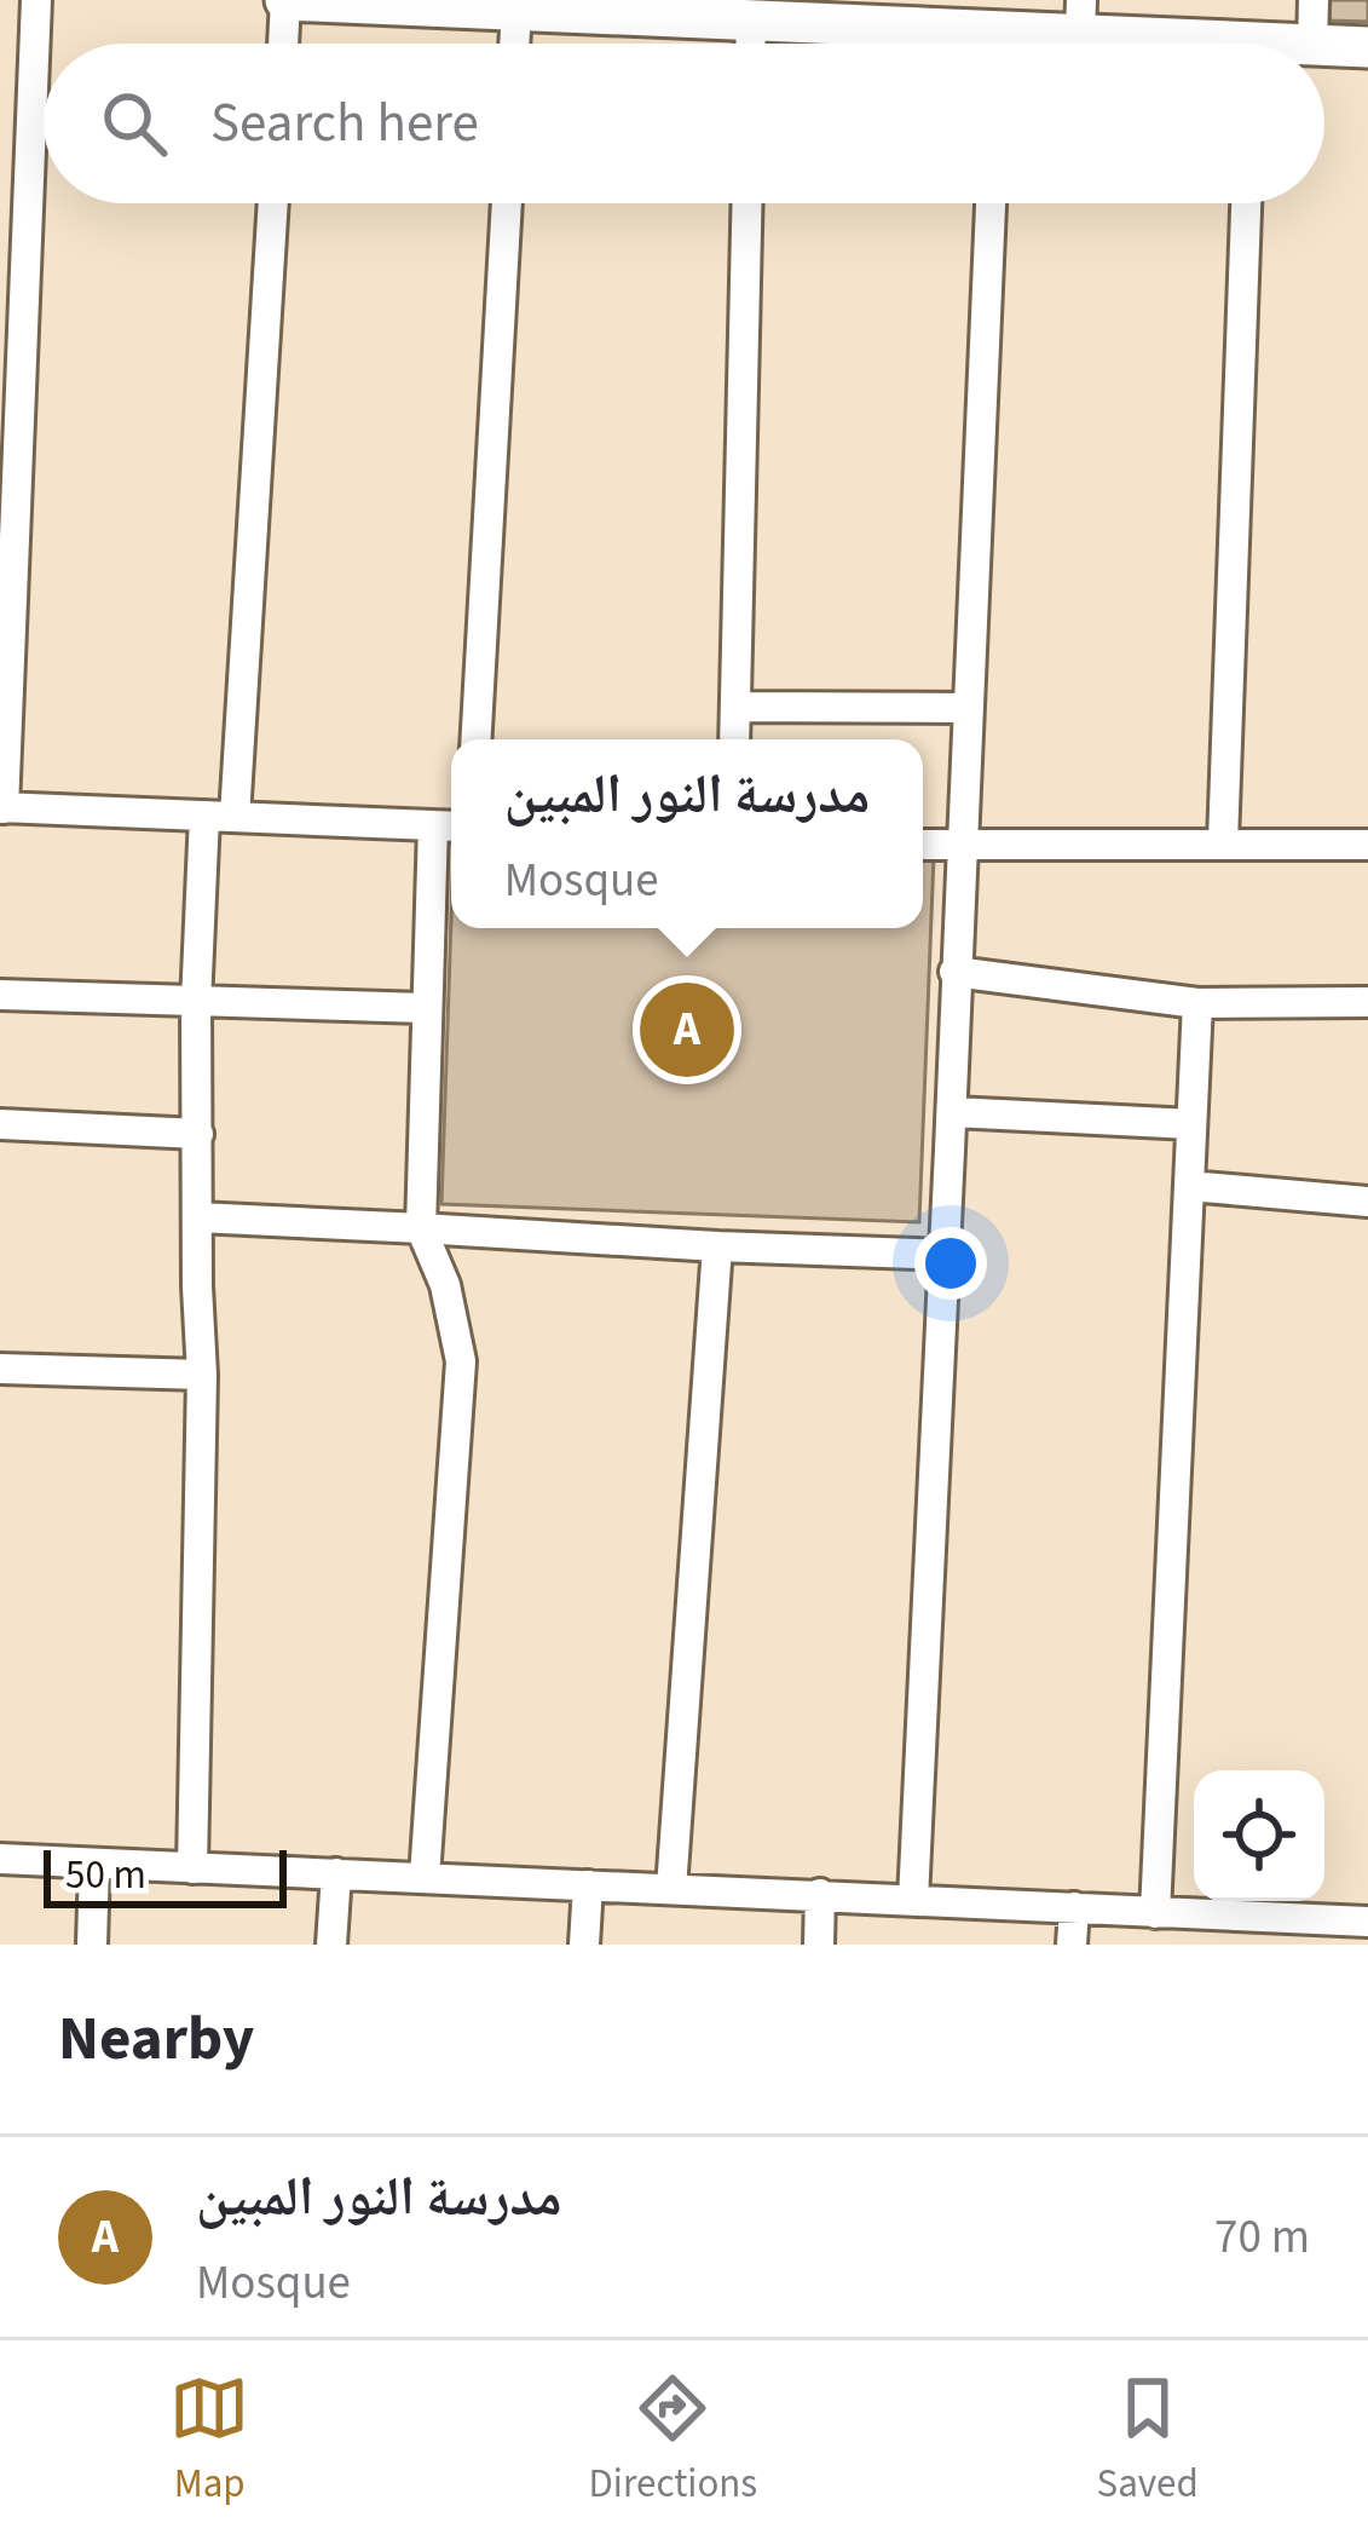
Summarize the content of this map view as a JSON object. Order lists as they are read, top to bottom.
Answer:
{
  "scale_bar": "50 m",
  "page": {
    "search": "Search here",
    "popup": ["مدرسة النور المبين", "Mosque"],
    "pins": "A",
    "scale": "50 m",
    "heading": "Nearby",
    "list": [
      {
        "mark": "A",
        "name": "مدرسة النور المبين",
        "note": "Mosque",
        "value": "70 m"
      }
    ],
    "nav": ["Map", "Directions", "Saved"]
  }
}
